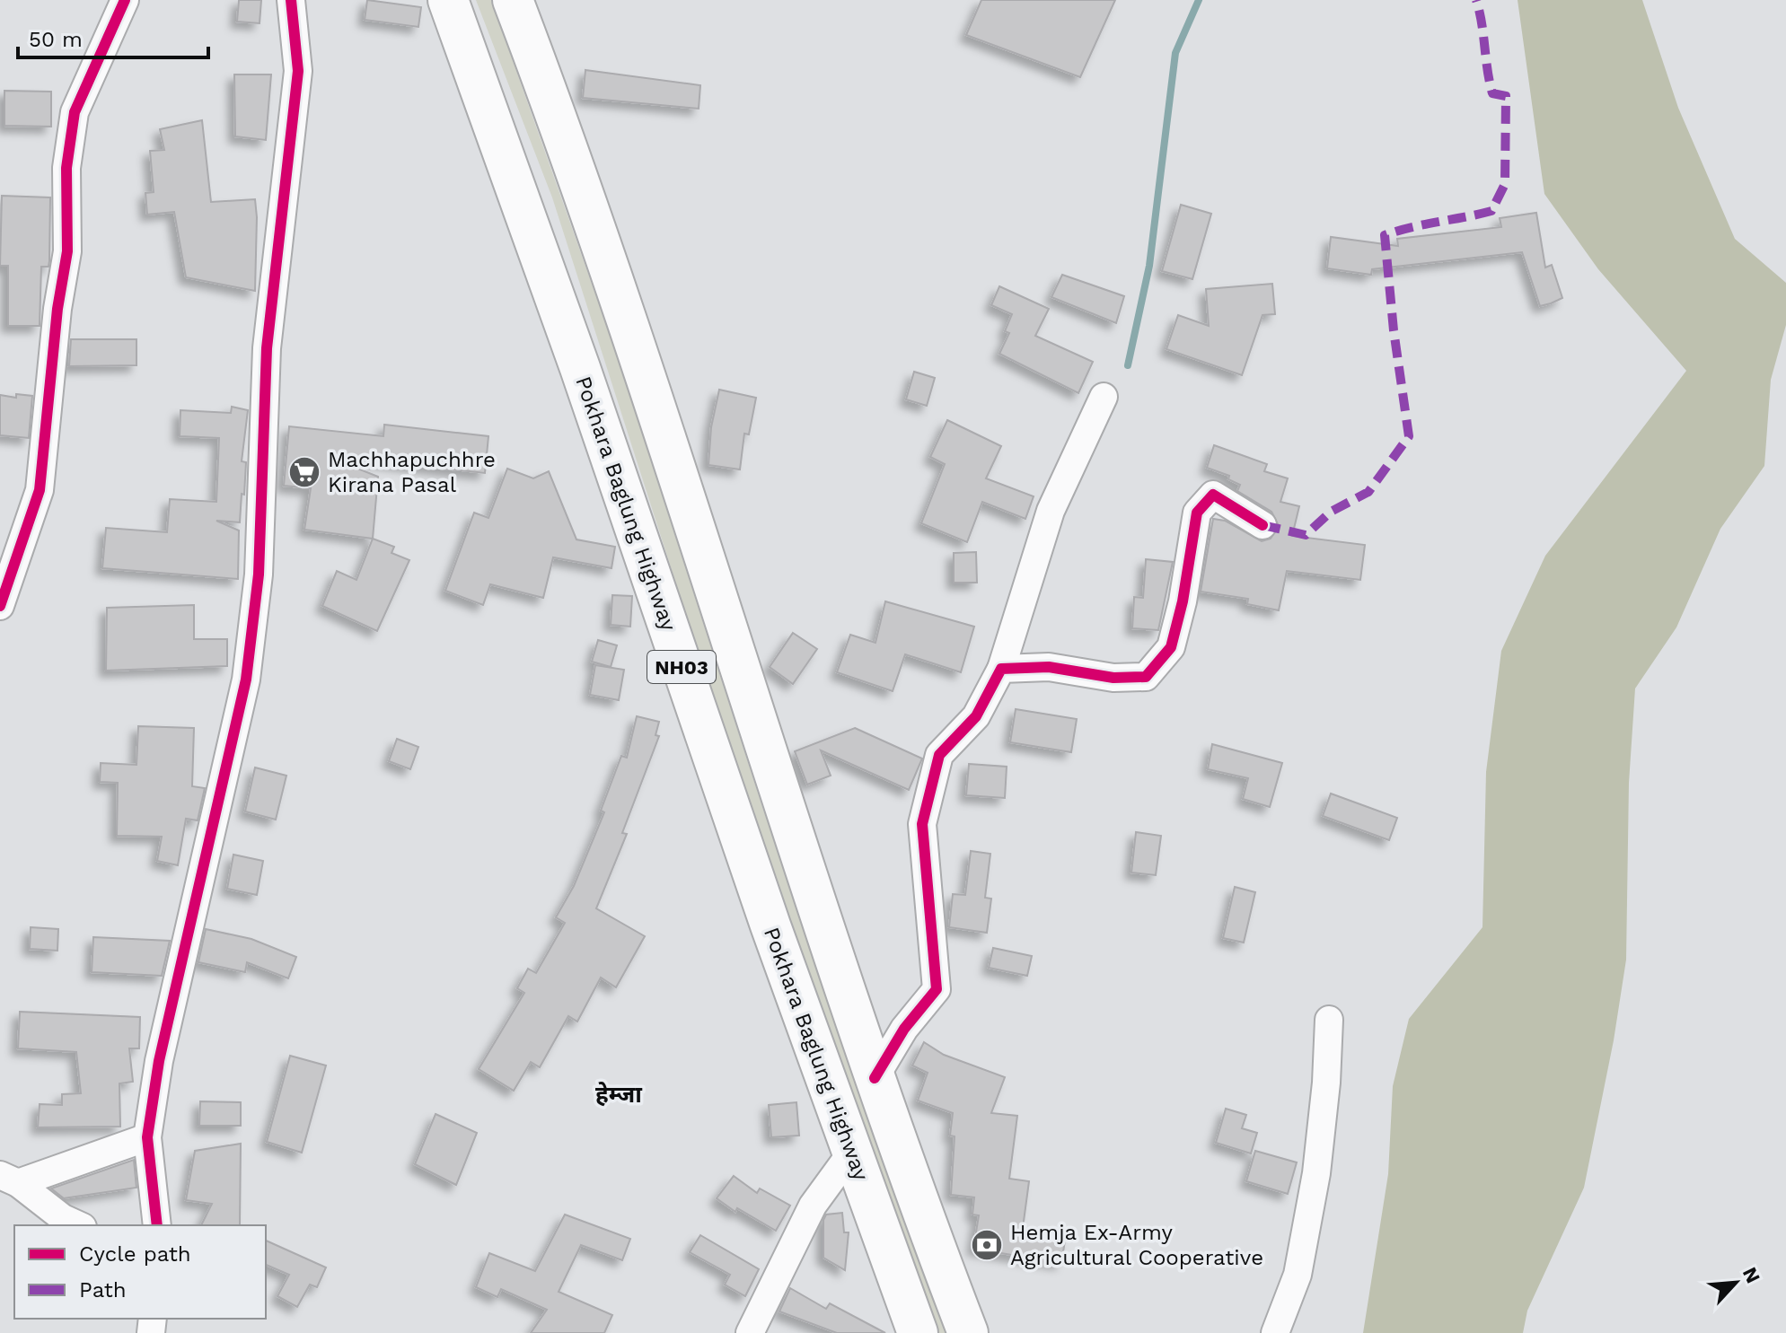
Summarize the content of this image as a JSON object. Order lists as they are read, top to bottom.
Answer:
{
  "streets": {
    "highway": ["Pokhara Baglung Highway", "NH03"]
  },
  "districts": ["हेम्जा"],
  "places": {
    "supermarket": ["Machhapuchhre Kirana Pasal"],
    "bank": ["Hemja Ex-Army Agricultural Cooperative"]
  },
  "legend": ["Cycle path", "Path"],
  "scale_bar": "50 m",
  "north": "top right"
}
